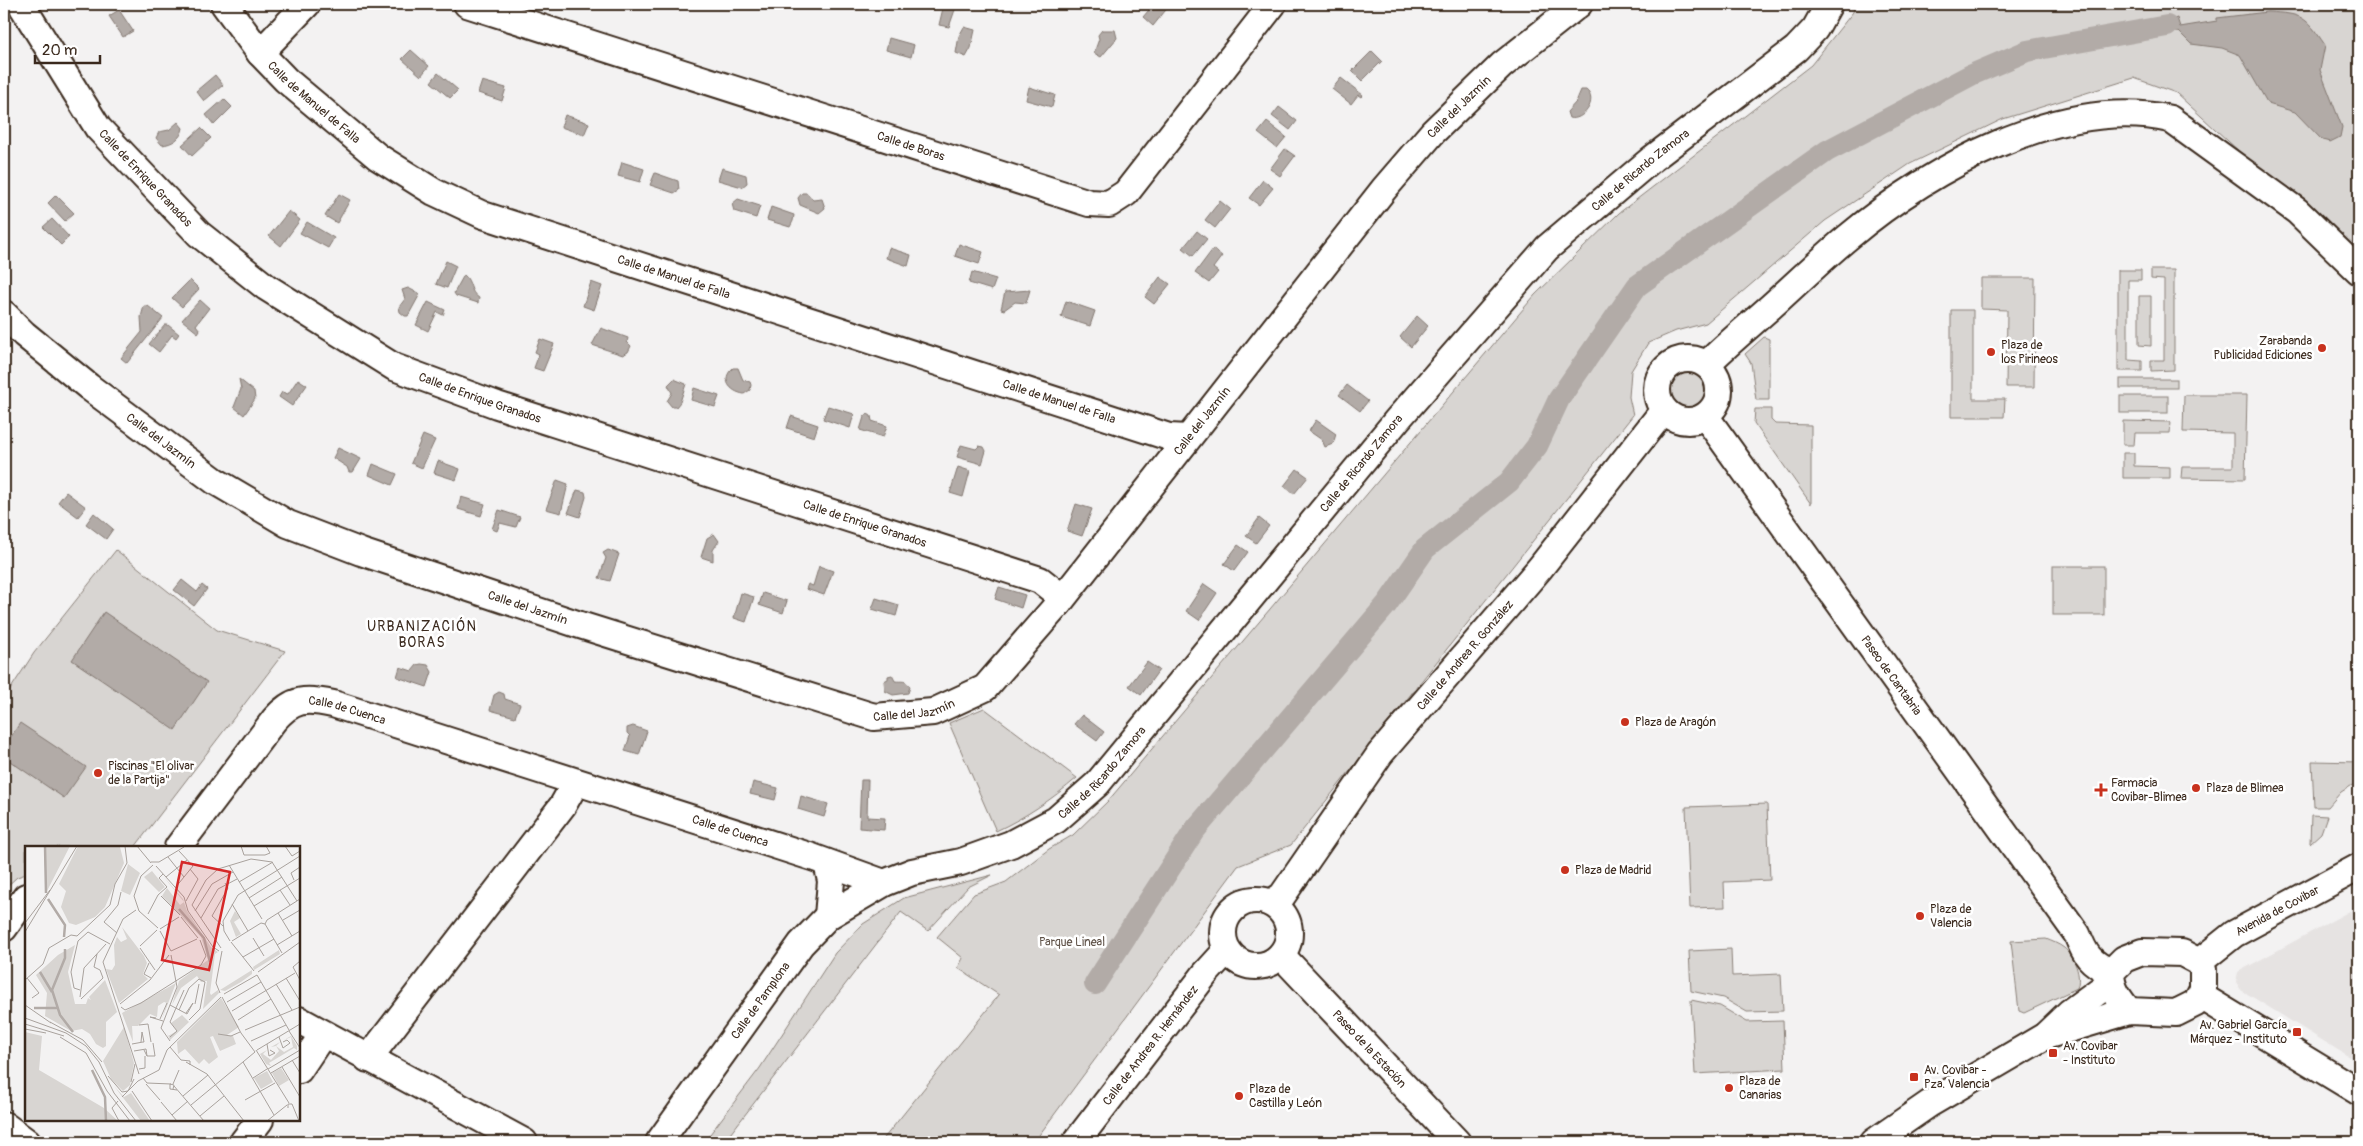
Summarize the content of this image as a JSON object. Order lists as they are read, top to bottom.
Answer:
{
  "streets": {
    "street": [
      "Calle de Manuel de Falla",
      "Calle del Jazmín",
      "Calle de Boras",
      "Calle de Ricardo Zamora",
      "Calle de Enrique Granados",
      "Calle de Andrea R. González",
      "Paseo de Cantabria",
      "Calle de Cuenca",
      "Avenida de Covibar",
      "Calle de Pamplona",
      "Calle de Andrea R. Hernández",
      "Paseo de la Estación"
    ]
  },
  "crossings": [
    ["Calle de Manuel de Falla", "Calle del Jazmín"],
    ["Calle del Jazmín", "Calle de Enrique Granados"],
    ["Calle de Ricardo Zamora", "Calle de Cuenca"],
    ["Calle de Ricardo Zamora", "Calle de Pamplona"],
    ["Calle de Andrea R. González", "Paseo de Cantabria"],
    ["Calle de Andrea R. González", "Calle de Andrea R. Hernández"],
    ["Calle de Andrea R. González", "Paseo de la Estación"],
    ["Paseo de Cantabria", "Avenida de Covibar"],
    ["Calle de Cuenca", "Calle de Pamplona"],
    ["Calle de Andrea R. Hernández", "Paseo de la Estación"]
  ],
  "districts": ["URBANIZACIÓN BORAS"],
  "parks": ["Parque Lineal"],
  "places": {
    "other": [
      "Zarabanda Publicidad Ediciones",
      "Plaza de los Pirineos",
      "Plaza de Aragón",
      "Piscinas \"El olivar de la Partija\"",
      "Plaza de Blimea",
      "Plaza de Madrid",
      "Plaza de Valencia",
      "Plaza de Canarias",
      "Plaza de Castilla y León"
    ],
    "health": ["Farmacia Covibar-Blimea"],
    "transit": ["Av. Gabriel García Márquez - Instituto", "Av. Covibar - Instituto", "Av. Covibar - Pza. Valencia"]
  },
  "scale_bar": "20 m"
}
